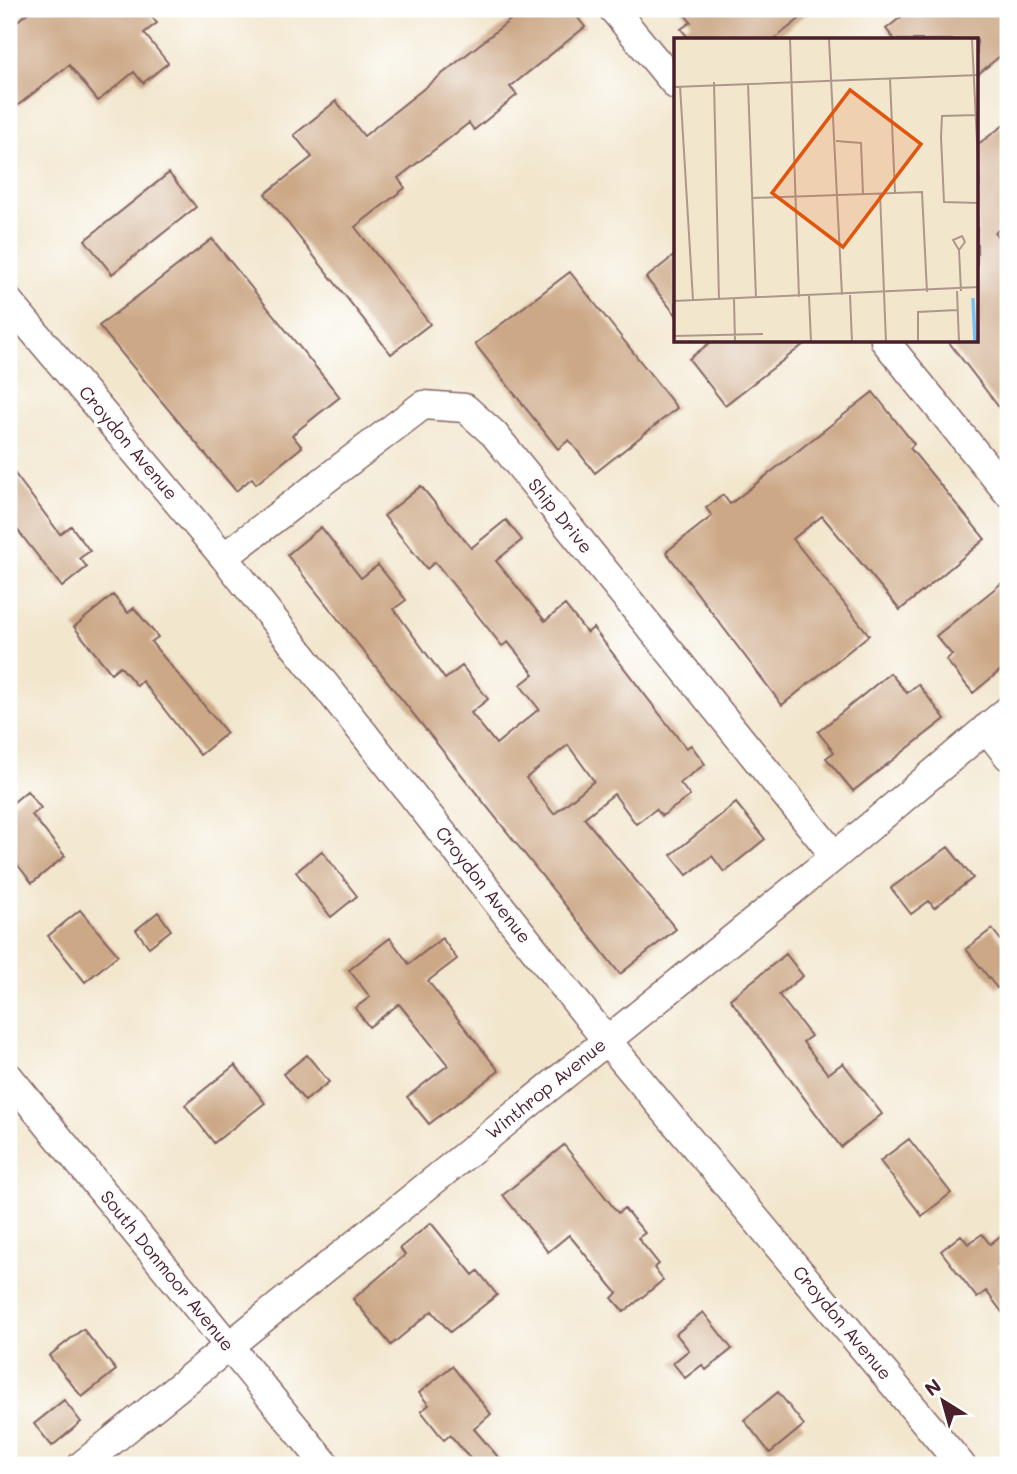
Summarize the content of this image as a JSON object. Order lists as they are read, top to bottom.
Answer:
{
  "streets": {
    "street": [
      "Croydon Avenue",
      "Ship Drive",
      "Winthrop Avenue",
      "South Donmoor Avenue"
    ]
  },
  "crossings": [
    ["Croydon Avenue", "Ship Drive"],
    ["Croydon Avenue", "Winthrop Avenue"],
    ["Ship Drive", "Winthrop Avenue"],
    ["Winthrop Avenue", "South Donmoor Avenue"]
  ],
  "north": "top left"
}
